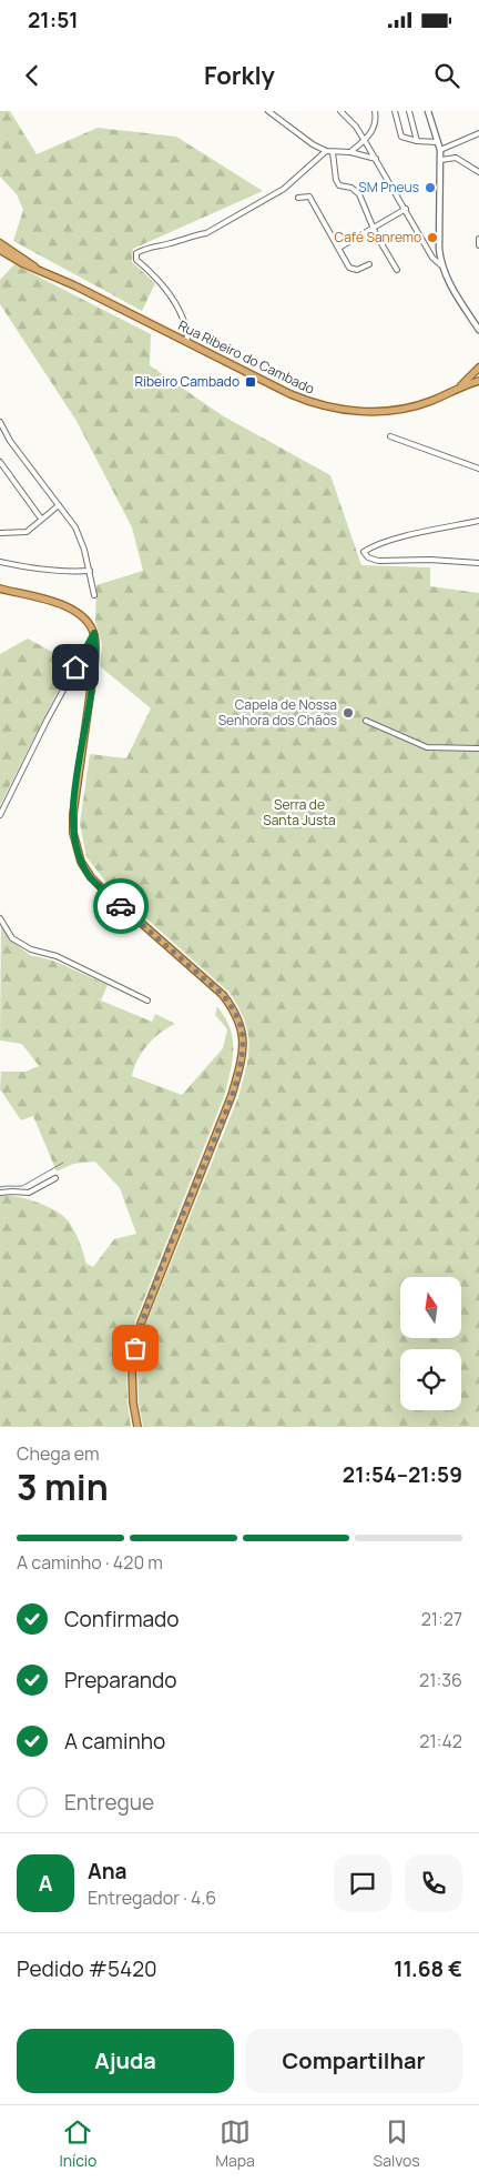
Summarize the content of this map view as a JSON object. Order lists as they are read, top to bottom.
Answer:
{
  "streets": {
    "main road": ["Rua Ribeiro do Cambado"]
  },
  "parks": ["Serra de Santa Justa"],
  "places": {
    "other": ["SM Pneus", "Café Sanremo", "Capela de Nossa Senhora dos Chãos"],
    "transit": ["Ribeiro Cambado"]
  },
  "north": "top",
  "page": {
    "status": "21:51",
    "header": "Forkly",
    "heading": ["3 min", "Chega em", "21:54–21:59"],
    "panel": [
      "Ana",
      "Entregador · 4.6",
      "Pedido #5420",
      "11.68 €"
    ],
    "bar": "A caminho · 420 m",
    "list": [
      ["Confirmado", "21:27"],
      ["Preparando", "21:36"],
      ["A caminho", "21:42"],
      "Entregue"
    ],
    "round": "A",
    "buttons": ["Ajuda", "Compartilhar"],
    "tabs": ["Início", "Mapa", "Salvos"]
  }
}
